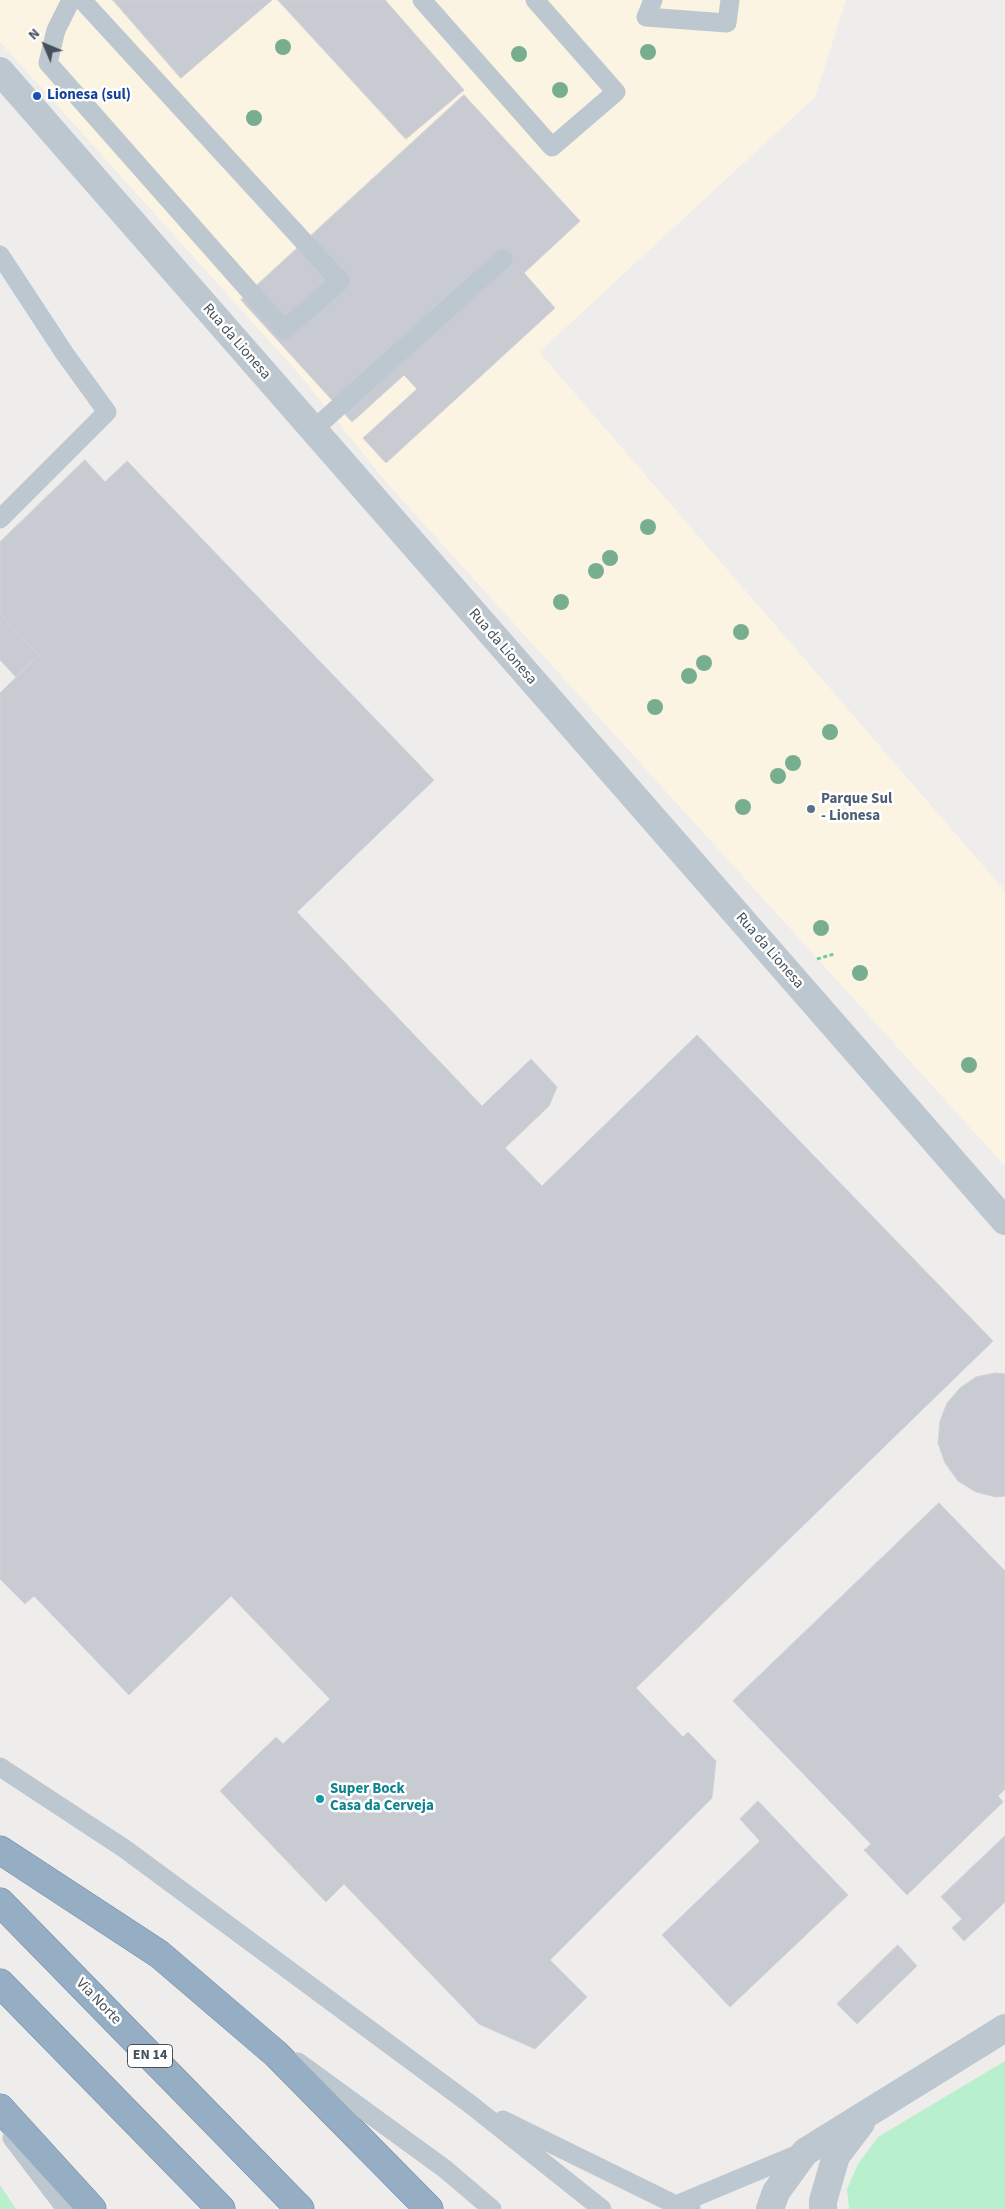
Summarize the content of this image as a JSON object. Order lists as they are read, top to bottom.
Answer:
{
  "streets": {
    "highway": ["Via Norte", "EN 14"],
    "street": ["Rua da Lionesa"]
  },
  "places": ["Lionesa (sul)", "Parque Sul - Lionesa", "Super Bock Casa da Cerveja"],
  "north": "top left"
}
